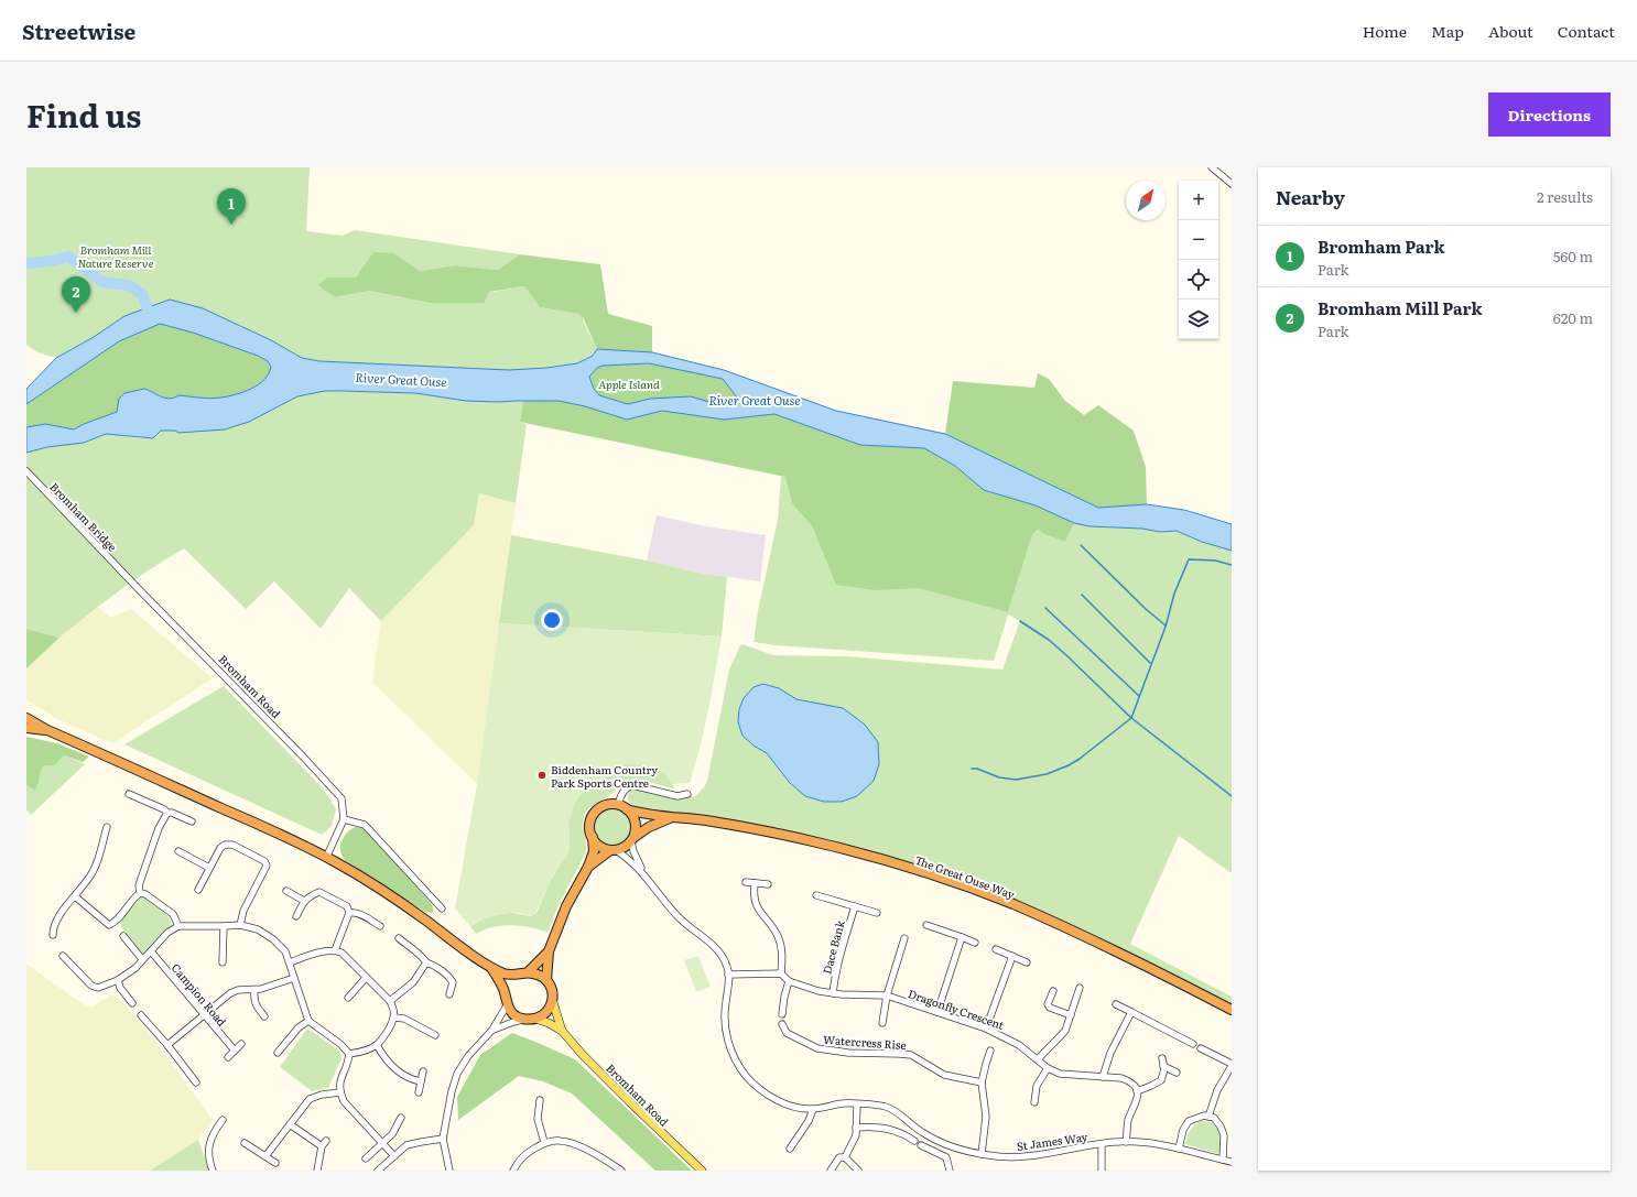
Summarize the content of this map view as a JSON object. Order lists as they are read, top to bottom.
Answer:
{
  "streets": {
    "highway": ["The Great Ouse Way"],
    "main road": ["Bromham Road"],
    "street": [
      "Bromham Bridge",
      "Dace Bank",
      "Campion Road",
      "Dragonfly Crescent",
      "Watercress Rise",
      "St James Way"
    ]
  },
  "crossings": [
    ["Bromham Bridge", "Bromham Road"],
    ["Dace Bank", "Dragonfly Crescent"]
  ],
  "water": ["River Great Ouse"],
  "parks": ["Bromham Mill Nature Reserve", "Apple Island"],
  "places": ["Biddenham Country Park Sports Centre"],
  "north": "top right",
  "page": {
    "header": "Streetwise",
    "nav": [
      "Home",
      "Map",
      "About",
      "Contact"
    ],
    "title": "Find us",
    "buttons": "Directions",
    "heading": ["Nearby", "2 results"],
    "map_buttons": ["+", "−"],
    "pins": ["1", "2"],
    "list": [
      {
        "mark": "1",
        "name": "Bromham Park",
        "note": "Park",
        "value": "560 m"
      },
      {
        "mark": "2",
        "name": "Bromham Mill Park",
        "note": "Park",
        "value": "620 m"
      }
    ]
  }
}
